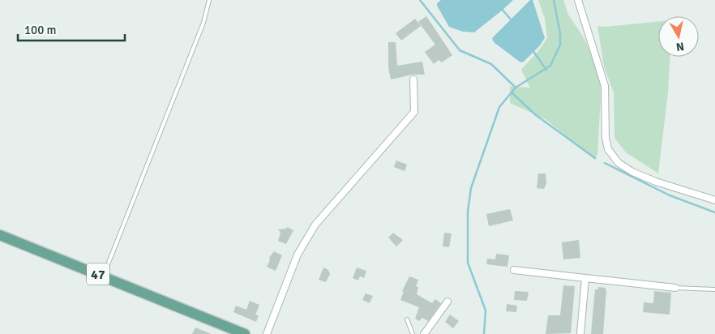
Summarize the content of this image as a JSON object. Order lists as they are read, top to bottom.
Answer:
{
  "streets": {
    "main road": ["47"]
  },
  "scale_bar": "100 m",
  "north": "bottom"
}
